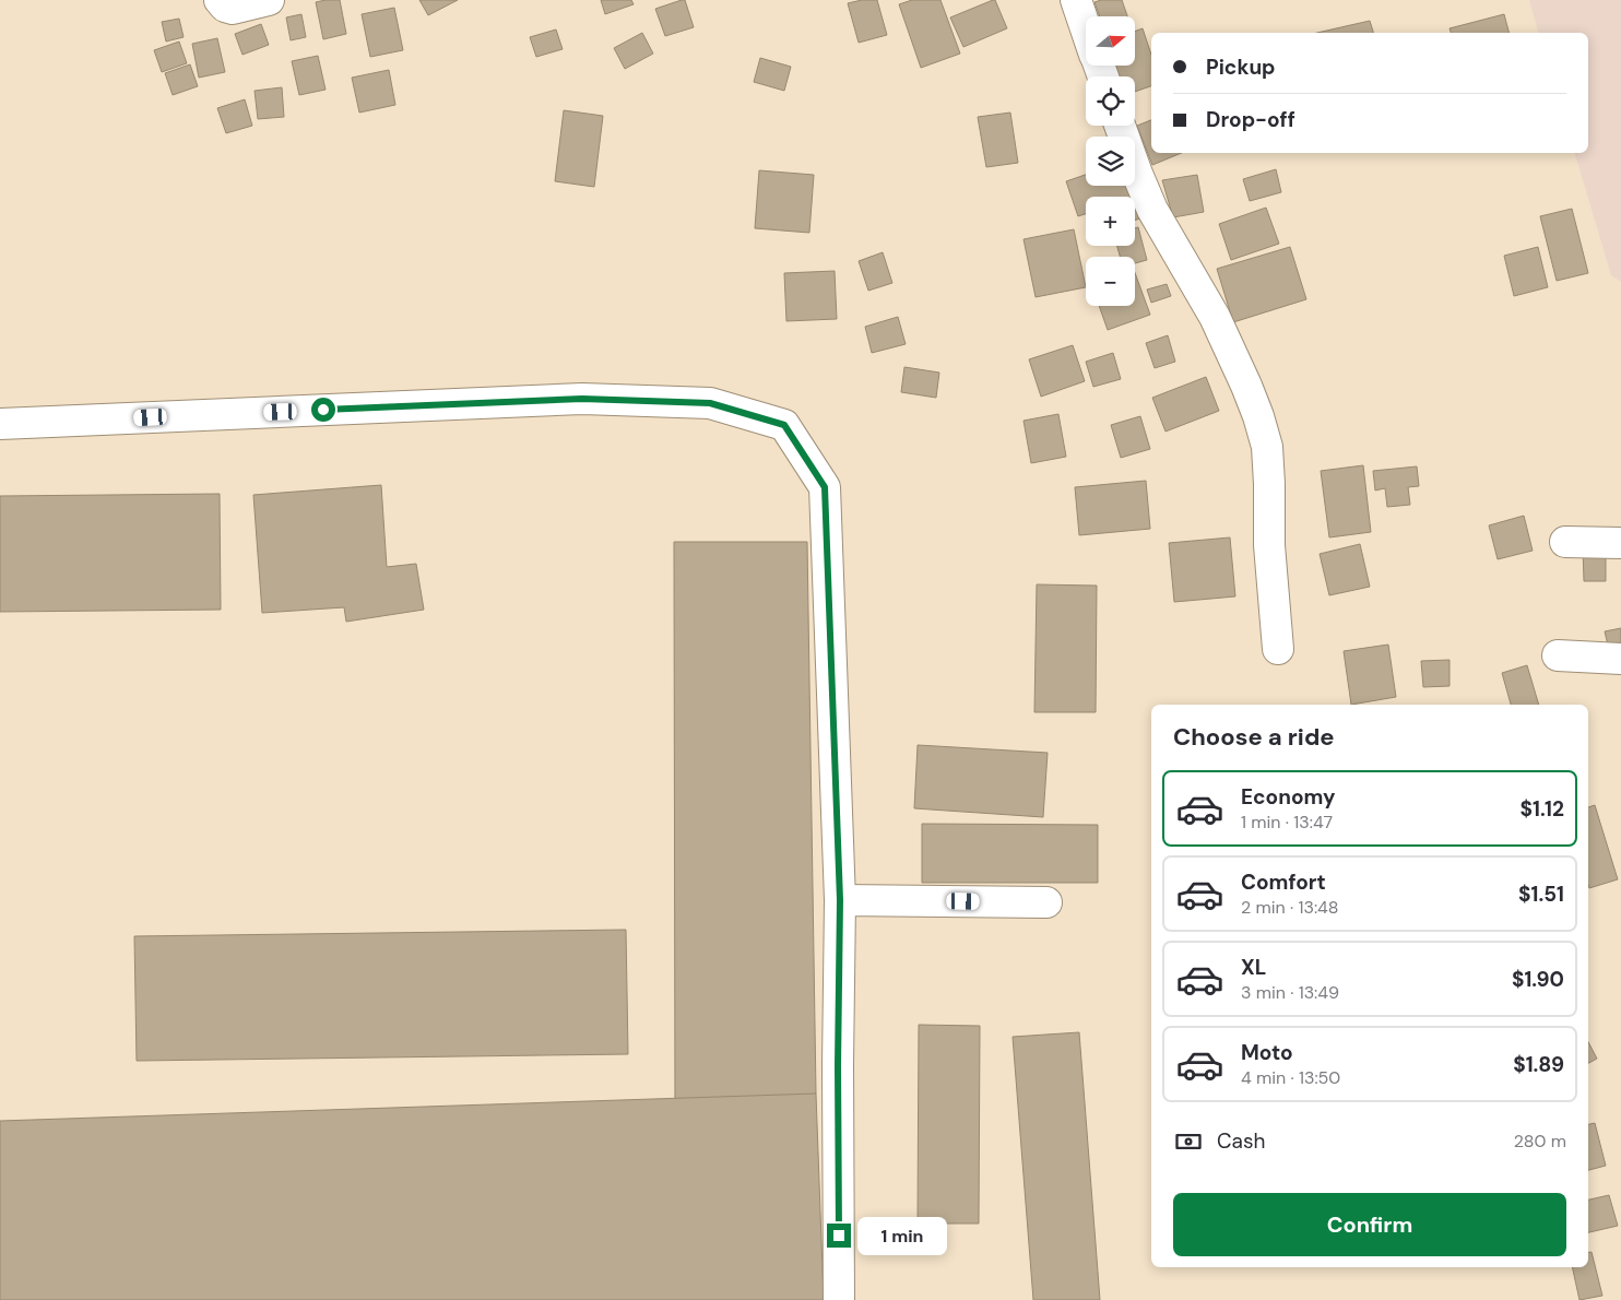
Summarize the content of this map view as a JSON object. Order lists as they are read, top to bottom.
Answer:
{
  "north": "right",
  "page": {
    "map_buttons": ["+", "−"],
    "banner": ["Pickup", "Drop-off"],
    "heading": "Choose a ride",
    "list": [
      {
        "name": "Economy",
        "note": "1 min · 13:47",
        "value": "$1.12"
      },
      {
        "name": "Comfort",
        "note": "2 min · 13:48",
        "value": "$1.51"
      },
      {
        "name": "XL",
        "note": "3 min · 13:49",
        "value": "$1.90"
      },
      {
        "name": "Moto",
        "note": "4 min · 13:50",
        "value": "$1.89"
      }
    ],
    "pay": ["Cash", "280 m"],
    "buttons": "Confirm",
    "bubble": "1 min"
  }
}
